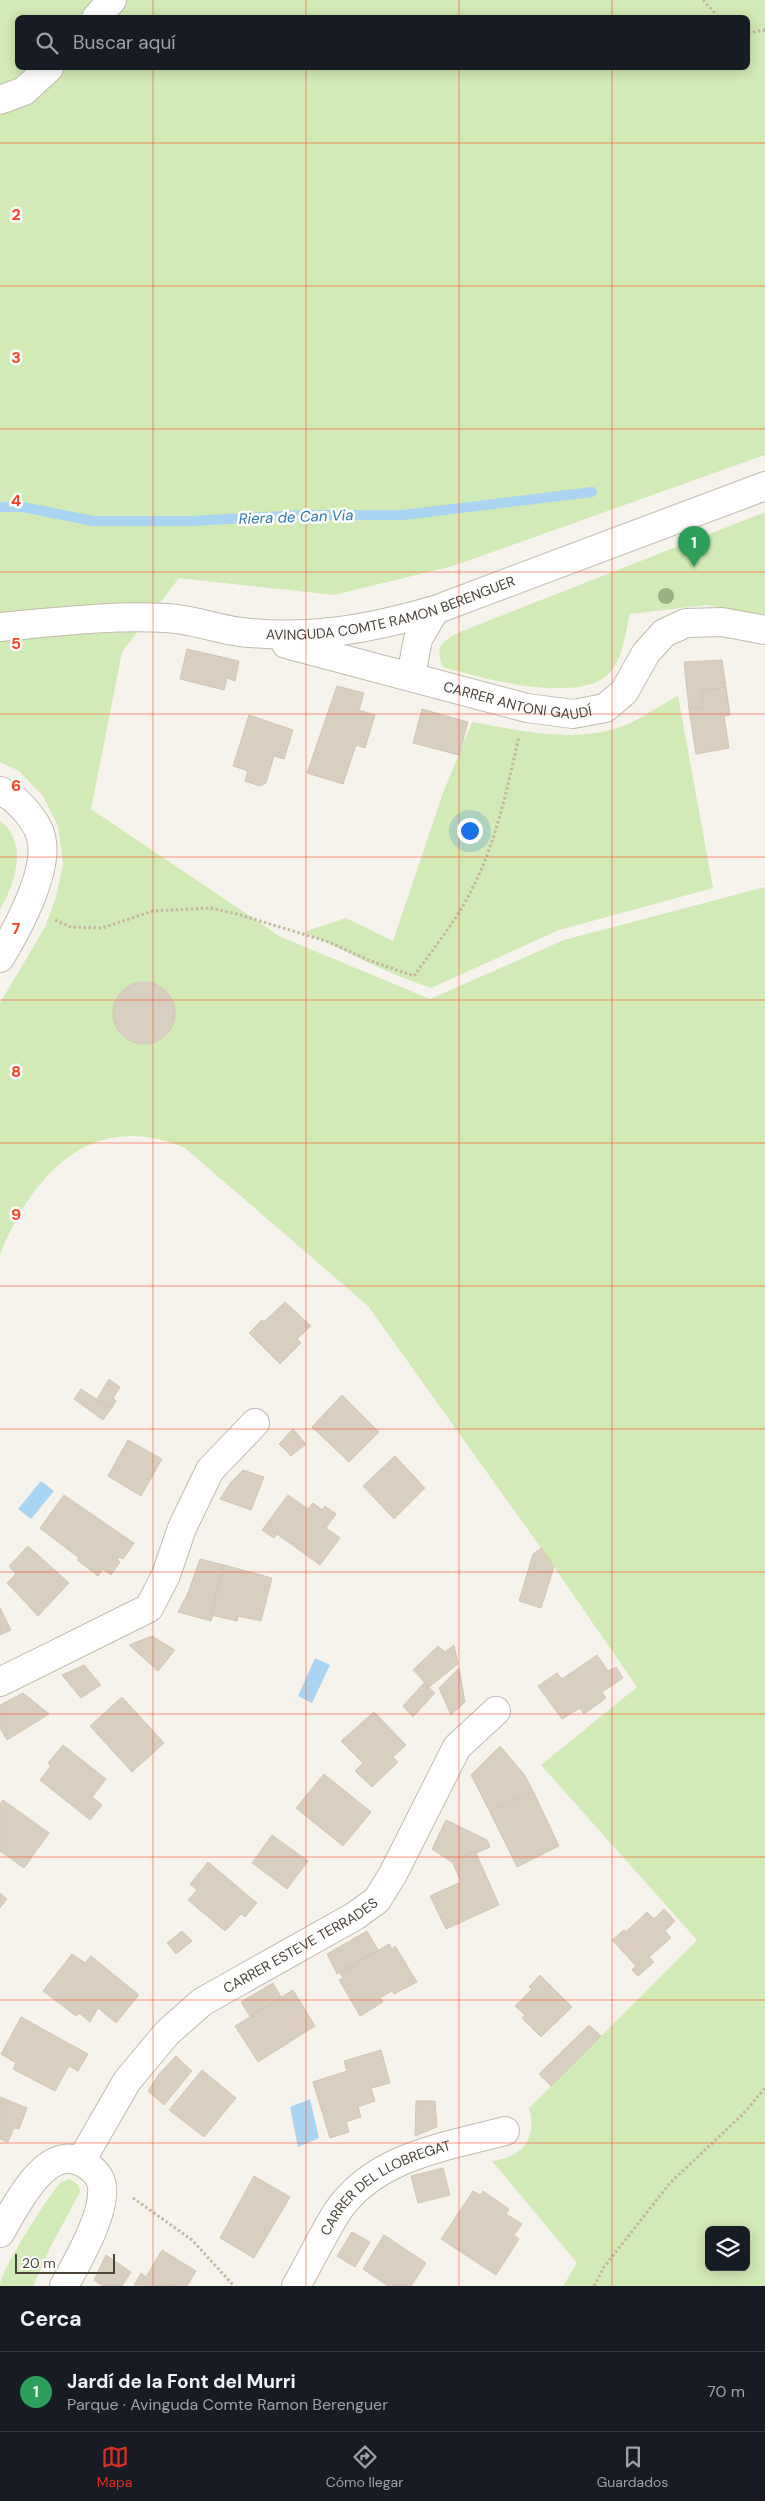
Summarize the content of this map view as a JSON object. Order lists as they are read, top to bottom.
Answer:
{
  "streets": {
    "street": [
      "AVINGUDA COMTE RAMON BERENGUER",
      "CARRER ANTONI GAUDÍ",
      "CARRER ESTEVE TERRADES",
      "CARRER DEL LLOBREGAT"
    ]
  },
  "crossings": [
    ["AVINGUDA COMTE RAMON BERENGUER", "CARRER ANTONI GAUDÍ"]
  ],
  "water": ["Riera de Can Via"],
  "scale_bar": "20 m",
  "page": {
    "search": "Buscar aquí",
    "pins": "1",
    "scale": "20 m",
    "heading": "Cerca",
    "list": [
      {
        "mark": "1",
        "name": "Jardí de la Font del Murri",
        "note": "Parque · Avinguda Comte Ramon Berenguer",
        "value": "70 m"
      }
    ],
    "nav": ["Mapa", "Cómo llegar", "Guardados"]
  },
  "grid": {
    "rows": [
      "2",
      "3",
      "4",
      "5",
      "6",
      "7",
      "8",
      "9"
    ]
  }
}
